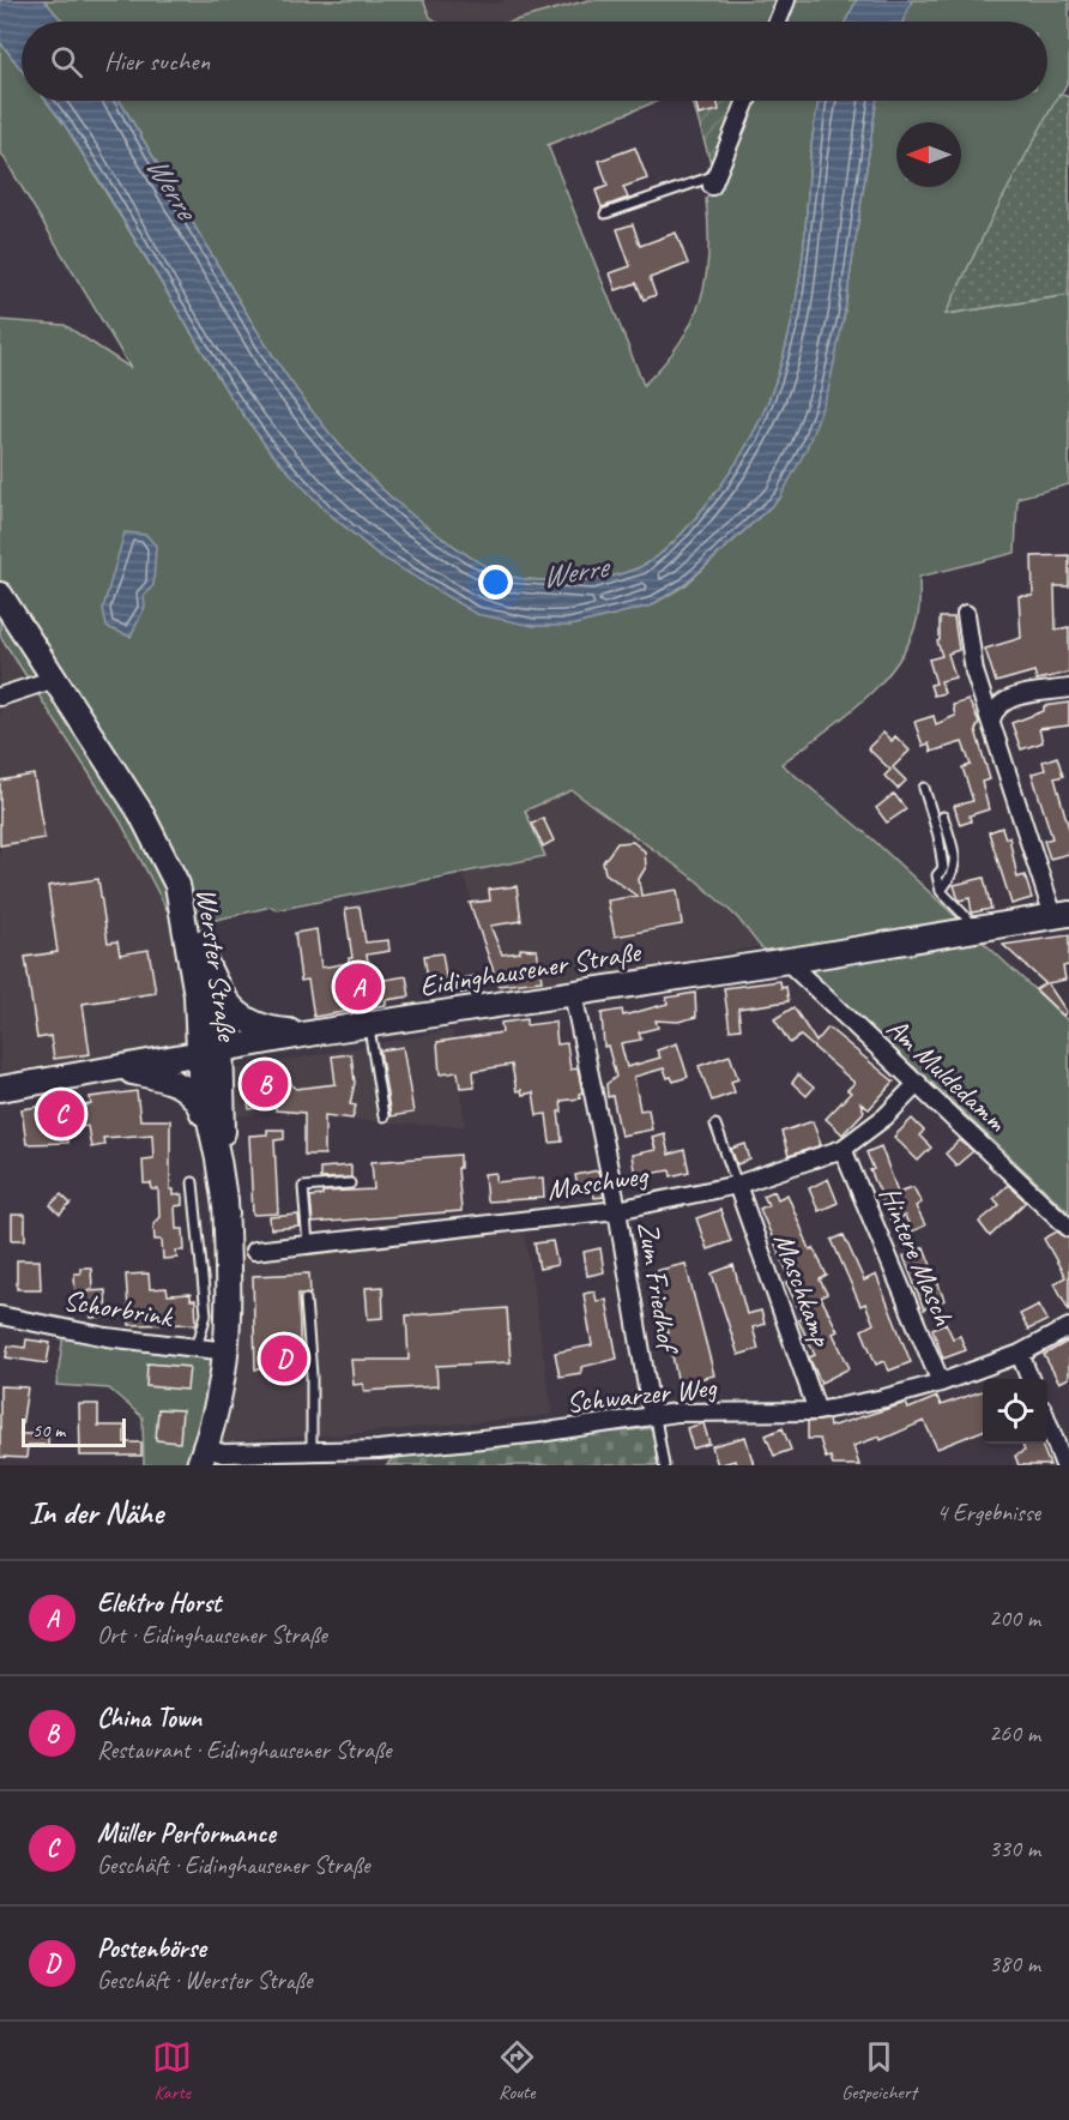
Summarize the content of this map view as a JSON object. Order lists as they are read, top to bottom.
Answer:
{
  "streets": {
    "main road": ["Werster Straße", "Eidinghausener Straße"],
    "street": [
      "Am Muldedamm",
      "Maschweg",
      "Hintere Masch",
      "Zum Friedhof",
      "Maschkamp",
      "Schorbrink",
      "Schwarzer Weg"
    ]
  },
  "crossings": [
    ["Werster Straße", "Eidinghausener Straße"],
    ["Werster Straße", "Schorbrink"],
    ["Werster Straße", "Schwarzer Weg"],
    ["Eidinghausener Straße", "Am Muldedamm"],
    ["Eidinghausener Straße", "Zum Friedhof"],
    ["Am Muldedamm", "Maschweg"],
    ["Maschweg", "Hintere Masch"],
    ["Maschweg", "Zum Friedhof"],
    ["Maschweg", "Maschkamp"],
    ["Hintere Masch", "Schwarzer Weg"],
    ["Zum Friedhof", "Schwarzer Weg"],
    ["Maschkamp", "Schwarzer Weg"]
  ],
  "water": ["Werre"],
  "scale_bar": "50 m",
  "north": "left",
  "page": {
    "search": "Hier suchen",
    "pins": [
      "A",
      "B",
      "C",
      "D"
    ],
    "scale": "50 m",
    "heading": ["In der Nähe", "4 Ergebnisse"],
    "list": [
      {
        "mark": "A",
        "name": "Elektro Horst",
        "note": "Ort · Eidinghausener Straße",
        "value": "200 m"
      },
      {
        "mark": "B",
        "name": "China Town",
        "note": "Restaurant · Eidinghausener Straße",
        "value": "260 m"
      },
      {
        "mark": "C",
        "name": "Müller Performance",
        "note": "Geschäft · Eidinghausener Straße",
        "value": "330 m"
      },
      {
        "mark": "D",
        "name": "Postenbörse",
        "note": "Geschäft · Werster Straße",
        "value": "380 m"
      }
    ],
    "nav": ["Karte", "Route", "Gespeichert"]
  }
}
